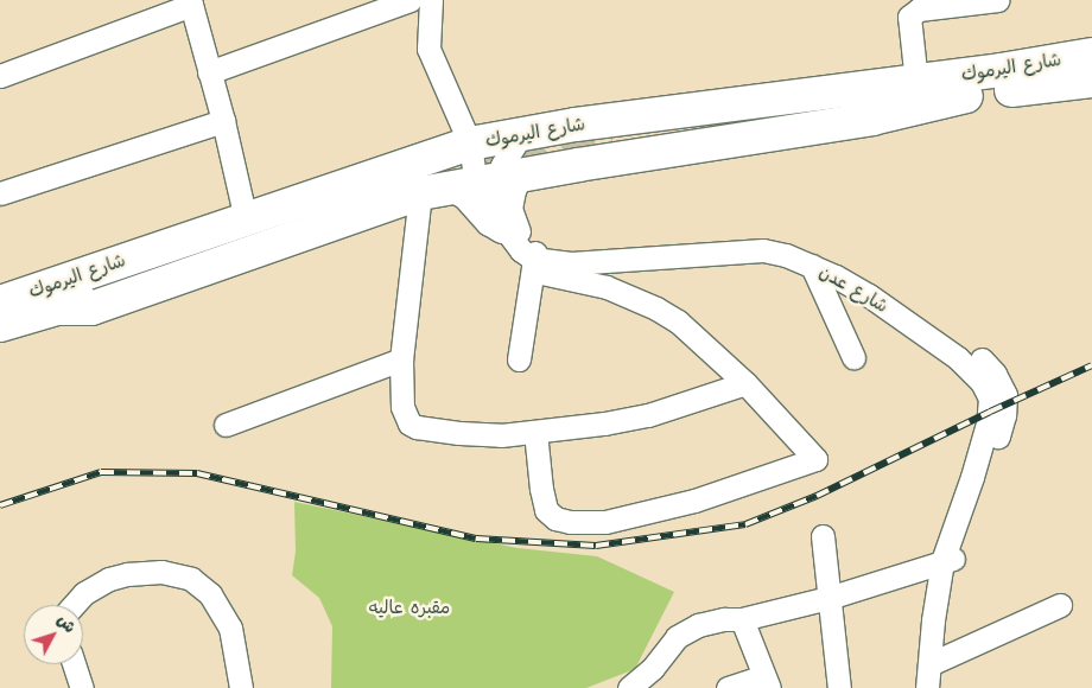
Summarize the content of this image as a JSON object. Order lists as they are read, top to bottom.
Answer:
{
  "streets": {
    "highway": ["شارع اليرموك"],
    "street": ["شارع عدن"]
  },
  "parks": ["مقبره عاليه"],
  "north": "top right"
}
